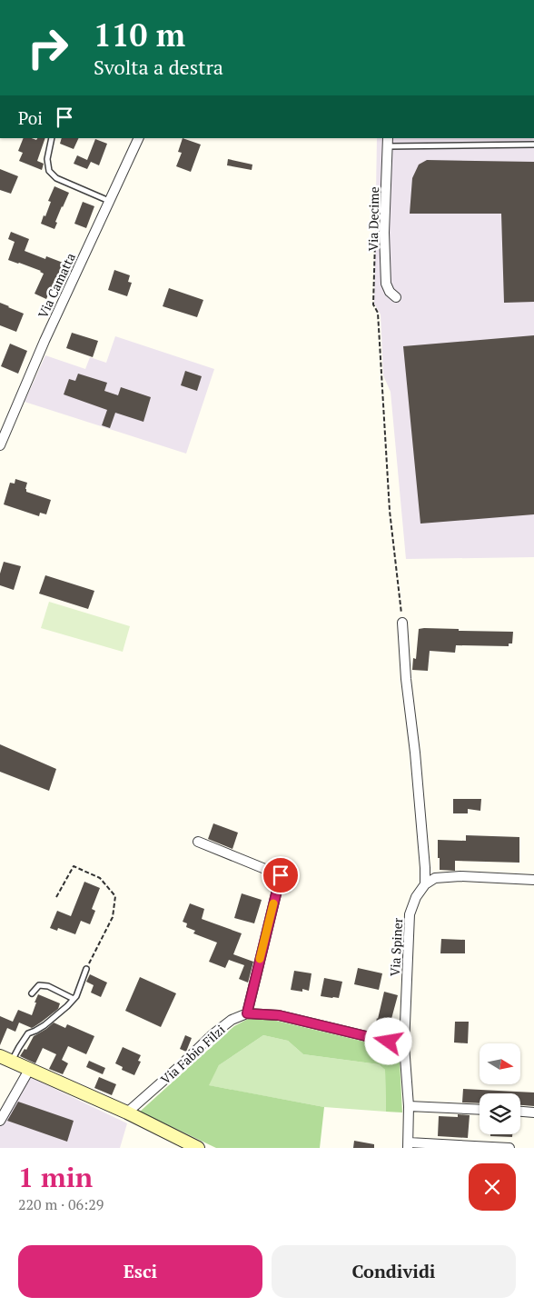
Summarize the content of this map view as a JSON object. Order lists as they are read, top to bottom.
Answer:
{
  "streets": {
    "street": [
      "Via Decime",
      "Via Camatta",
      "Via Spiner",
      "Via Fabio Filzi"
    ]
  },
  "crossings": [
    ["Via Spiner", "Via Fabio Filzi"]
  ],
  "north": "right",
  "page": {
    "turn": ["110 m", "Svolta a destra"],
    "then": "Poi",
    "heading": ["1 min", "220 m · 06:29"],
    "buttons": ["Esci", "Condividi"]
  }
}
